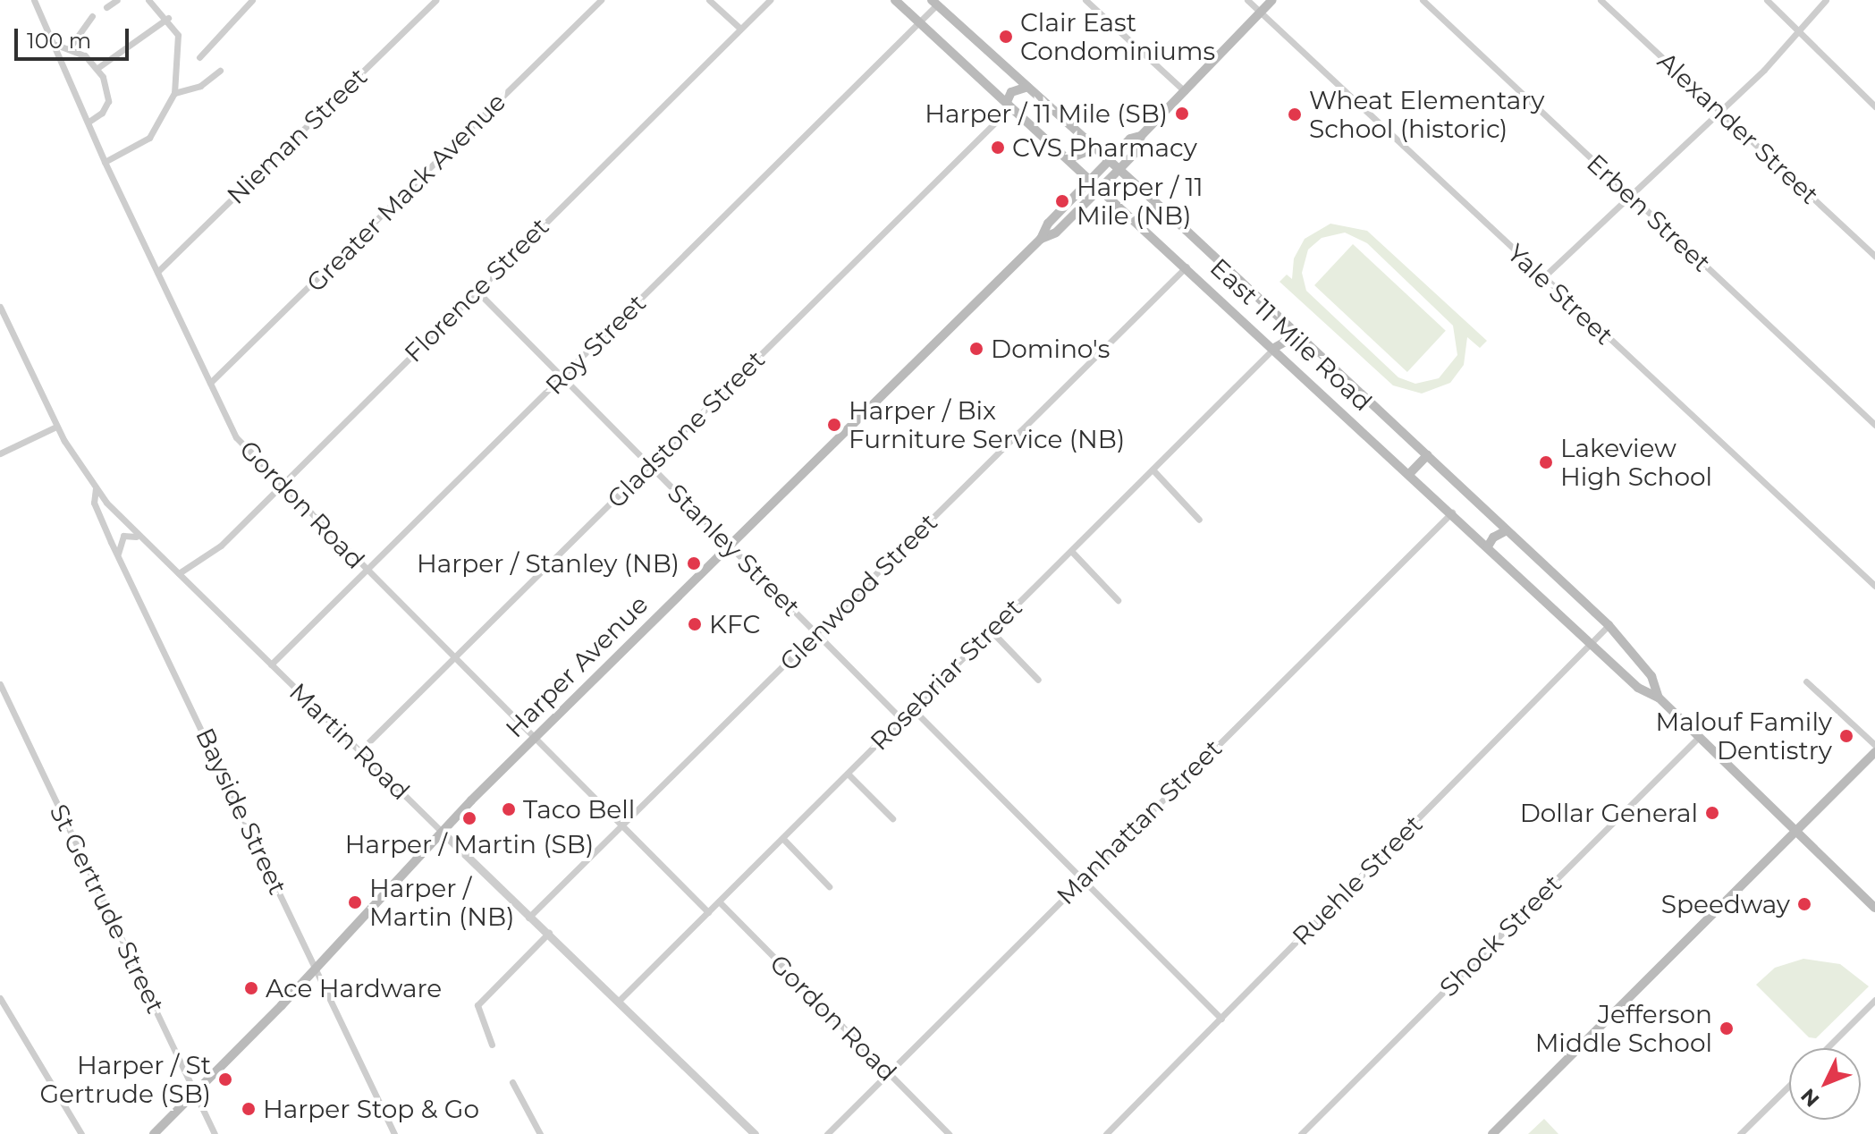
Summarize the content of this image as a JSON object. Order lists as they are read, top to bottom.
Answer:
{
  "streets": {
    "main road": ["East 11 Mile Road", "Harper Avenue"],
    "street": [
      "Alexander Street",
      "Nieman Street",
      "Greater Mack Avenue",
      "Erben Street",
      "Florence Street",
      "Yale Street",
      "Roy Street",
      "Gladstone Street",
      "Gordon Road",
      "Stanley Street",
      "Glenwood Street",
      "Rosebriar Street",
      "Martin Road",
      "Bayside Street",
      "Manhattan Street",
      "Ruehle Street",
      "St Gertrude Street",
      "Shock Street"
    ]
  },
  "crossings": [
    ["Nieman Street", "Gordon Road"],
    ["Greater Mack Avenue", "Gordon Road"],
    ["Florence Street", "Gordon Road"],
    ["Florence Street", "Stanley Street"],
    ["Florence Street", "Martin Road"],
    ["Yale Street", "Harper Avenue"],
    ["East 11 Mile Road", "Roy Street"],
    ["East 11 Mile Road", "Gladstone Street"],
    ["East 11 Mile Road", "Glenwood Street"],
    ["East 11 Mile Road", "Harper Avenue"],
    ["East 11 Mile Road", "Rosebriar Street"],
    ["East 11 Mile Road", "Manhattan Street"],
    ["East 11 Mile Road", "Ruehle Street"],
    ["East 11 Mile Road", "Shock Street"],
    ["Roy Street", "Gordon Road"],
    ["Roy Street", "Stanley Street"],
    ["Roy Street", "Martin Road"],
    ["Gladstone Street", "Gordon Road"],
    ["Gladstone Street", "Stanley Street"],
    ["Gladstone Street", "Martin Road"],
    ["Gordon Road", "Glenwood Street"],
    ["Gordon Road", "Harper Avenue"],
    ["Gordon Road", "Rosebriar Street"],
    ["Gordon Road", "Manhattan Street"],
    ["Stanley Street", "Glenwood Street"],
    ["Stanley Street", "Harper Avenue"],
    ["Stanley Street", "Rosebriar Street"],
    ["Glenwood Street", "Martin Road"],
    ["Harper Avenue", "Martin Road"],
    ["Harper Avenue", "Bayside Street"],
    ["Harper Avenue", "St Gertrude Street"],
    ["Rosebriar Street", "Martin Road"],
    ["Martin Road", "Bayside Street"]
  ],
  "places": [
    "Clair East Condominiums",
    "Harper / 11 Mile (SB)",
    "Wheat Elementary School (historic)",
    "CVS Pharmacy",
    "Harper / 11 Mile (NB)",
    "Domino's",
    "Harper / Bix Furniture Service (NB)",
    "Lakeview High School",
    "Harper / Stanley (NB)",
    "KFC",
    "Malouf Family Dentistry",
    "Taco Bell",
    "Dollar General",
    "Harper / Martin (SB)",
    "Harper / Martin (NB)",
    "Speedway",
    "Ace Hardware",
    "Jefferson Middle School",
    "Harper / St Gertrude (SB)",
    "Harper Stop & Go"
  ],
  "scale_bar": "100 m",
  "north": "bottom left"
}
